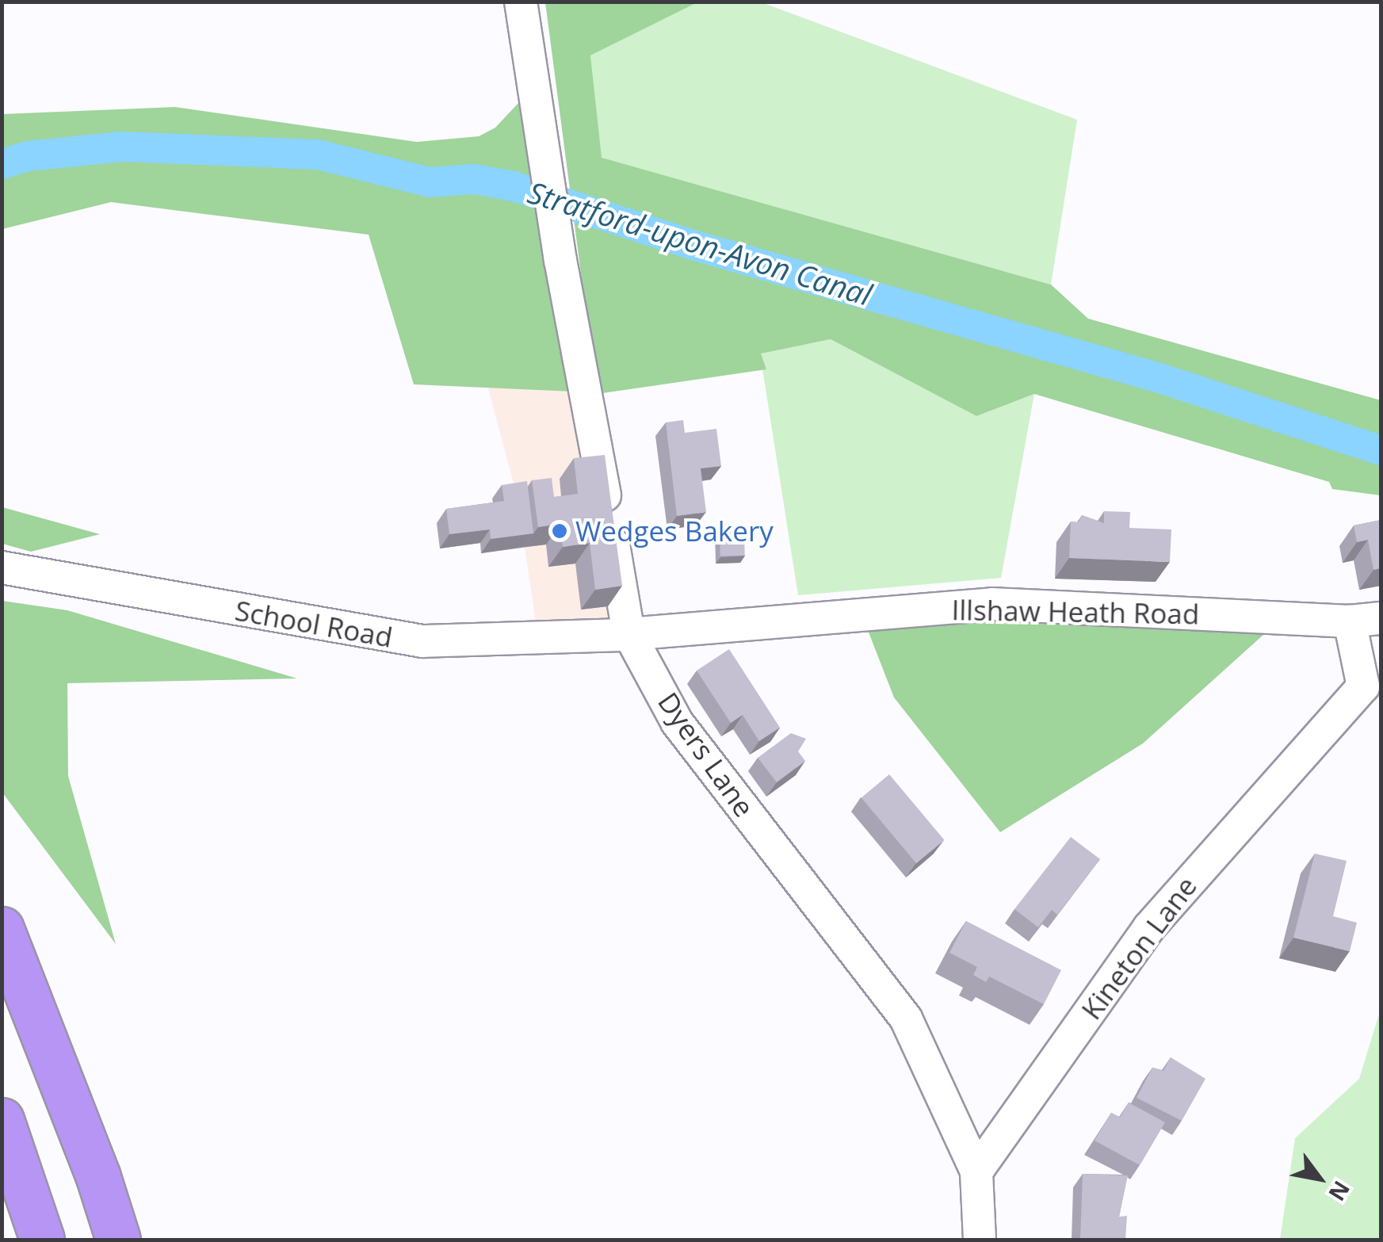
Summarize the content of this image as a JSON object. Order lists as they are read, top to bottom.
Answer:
{
  "streets": {
    "street": [
      "Illshaw Heath Road",
      "School Road",
      "Dyers Lane",
      "Kineton Lane"
    ]
  },
  "crossings": [
    ["Illshaw Heath Road", "School Road"],
    ["Illshaw Heath Road", "Dyers Lane"],
    ["Illshaw Heath Road", "Kineton Lane"],
    ["School Road", "Dyers Lane"],
    ["Dyers Lane", "Kineton Lane"]
  ],
  "water": ["Stratford-upon-Avon Canal"],
  "places": ["Wedges Bakery"],
  "north": "bottom right"
}
